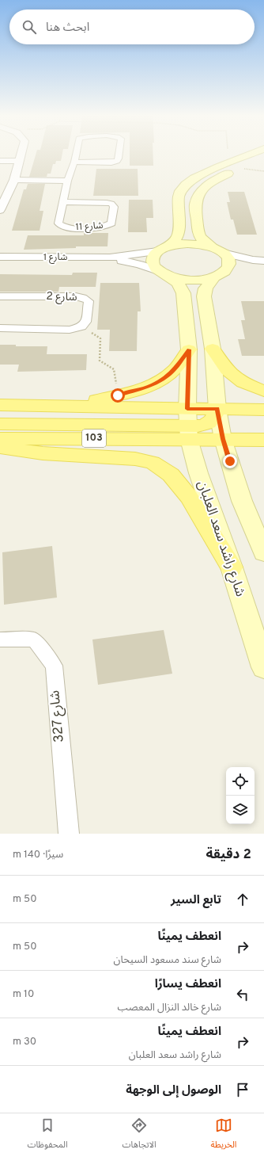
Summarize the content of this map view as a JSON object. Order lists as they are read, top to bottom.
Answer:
{
  "streets": {
    "main road": ["103", "شارع راشد سعد العلبان"],
    "street": [
      "شارع 11",
      "شارع 1",
      "شارع 2",
      "شارع 327"
    ]
  },
  "crossings": [
    ["شارع 1", "شارع راشد سعد العلبان"],
    ["103", "شارع راشد سعد العلبان"]
  ],
  "page": {
    "search": "ابحث هنا",
    "heading": ["2 دقيقة", "سيرًا · 140 m"],
    "list": [
      ["تابع السير", "50 m"],
      ["انعطف يمينًا", "شارع سند مسعود السيحان", "50 m"],
      ["انعطف يسارًا", "شارع خالد النزال المعصب", "10 m"],
      ["انعطف يمينًا", "شارع راشد سعد العلبان", "30 m"],
      "الوصول إلى الوجهة"
    ],
    "nav": ["الخريطة", "الاتجاهات", "المحفوظات"]
  }
}
